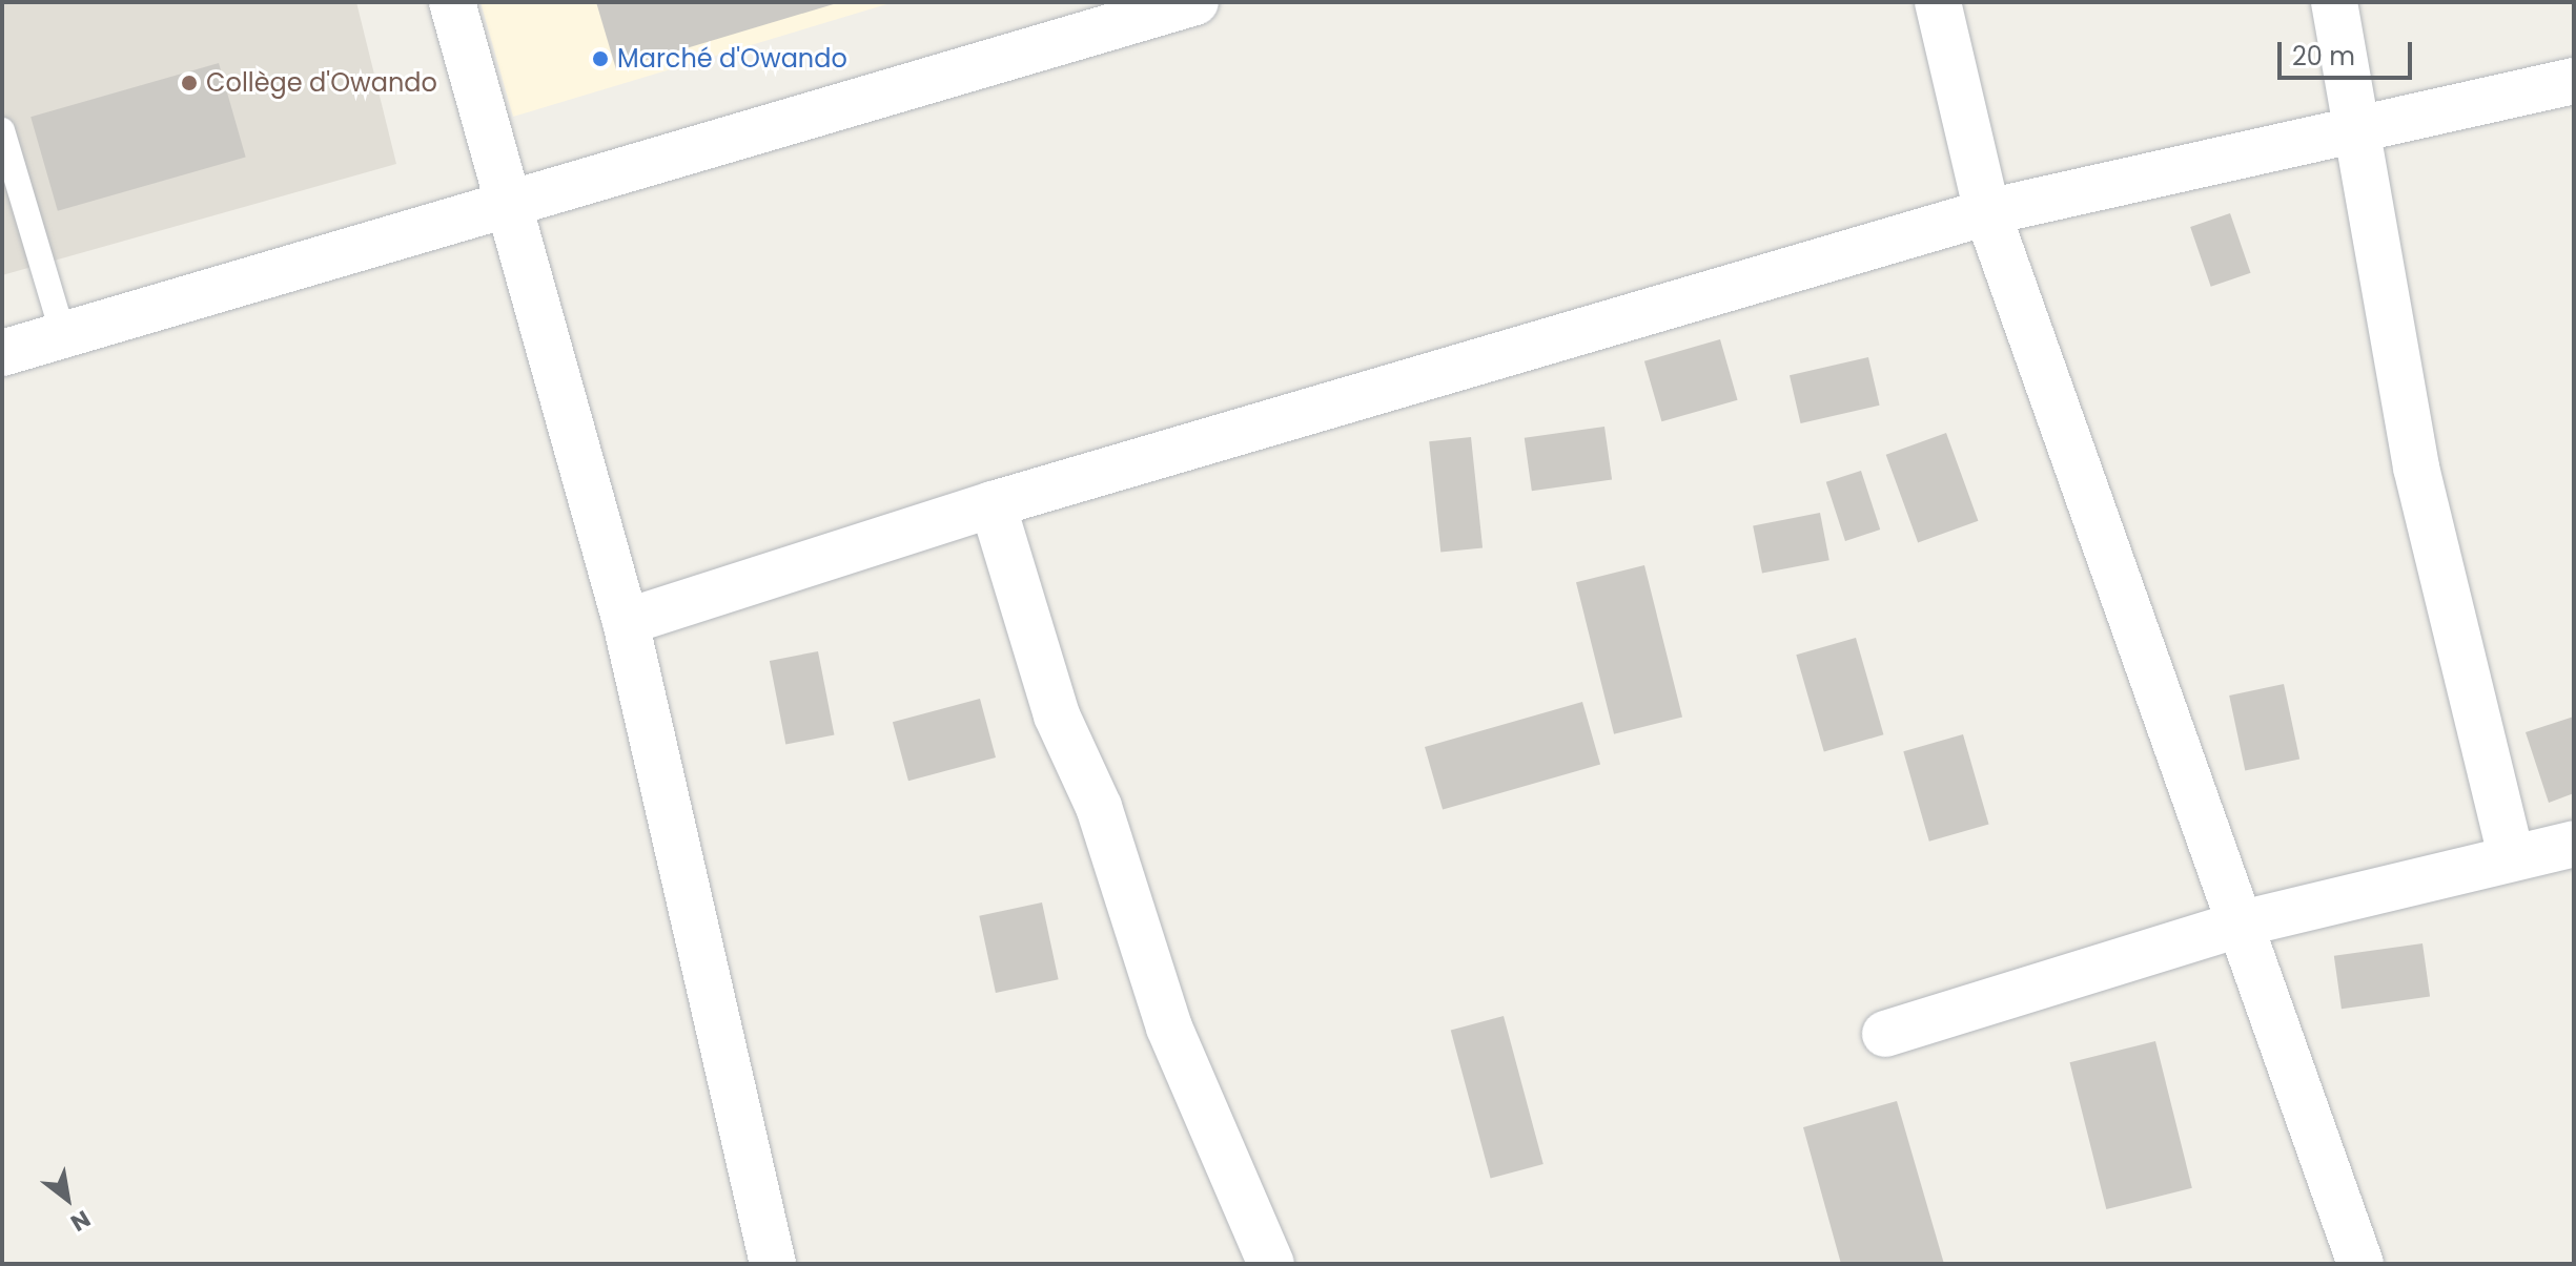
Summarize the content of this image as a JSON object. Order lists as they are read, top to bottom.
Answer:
{
  "places": ["Marché d'Owando", "Collège d'Owando"],
  "scale_bar": "20 m",
  "north": "bottom right"
}
